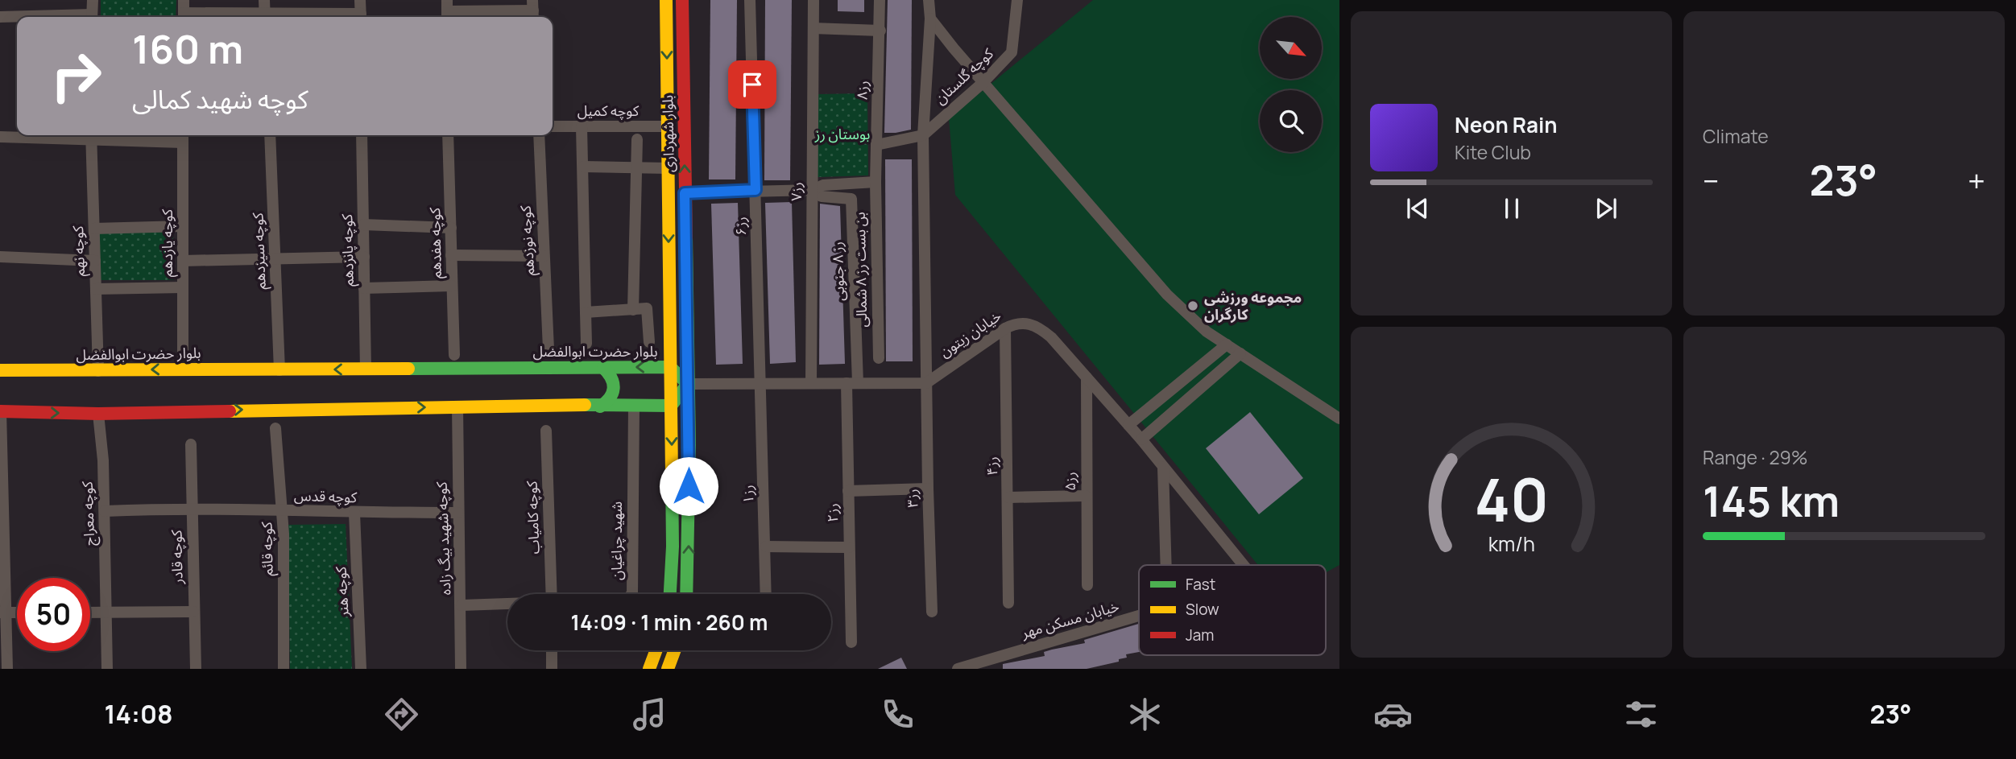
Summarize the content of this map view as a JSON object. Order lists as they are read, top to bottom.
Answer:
{
  "streets": {
    "main road": ["بلوار شهرداری", "بلوار حضرت ابوالفضل"],
    "street": [
      "کوچه گلستان",
      "رز۸",
      "کوچه کمیل",
      "رز۷",
      "رز۶",
      "کوچه نوزدهم",
      "کوچه یازدهم",
      "کوچه هفدهم",
      "کوچه پانزدهم",
      "کوچه نهم",
      "کوچه سیزدهم",
      "بن بست رز ۸ شمالی",
      "رز ۸ جنوبی",
      "خیابان زیتون",
      "رز۴",
      "رز۵",
      "رز۱",
      "کوچه قدس",
      "رز۳",
      "رز۲",
      "کوچه معراج",
      "کوچه کامیاب",
      "کوچه شهید بیگ زاده",
      "شهید چراغیان",
      "کوچه قائم",
      "کوچه قادر",
      "کوچه هنر",
      "خیابان مسکن مهر"
    ]
  },
  "crossings": [
    ["کوچه گلستان", "رز۳"],
    ["رز۸", "بن بست رز ۸ شمالی"],
    ["کوچه کمیل", "بلوار شهرداری"],
    ["بلوار شهرداری", "بلوار حضرت ابوالفضل"],
    ["رز۷", "رز ۸ جنوبی"],
    ["رز۶", "رز۱"],
    ["کوچه پانزدهم", "بلوار حضرت ابوالفضل"],
    ["کوچه نهم", "بلوار حضرت ابوالفضل"],
    ["کوچه سیزدهم", "بلوار حضرت ابوالفضل"],
    ["رز ۸ جنوبی", "رز۲"],
    ["خیابان زیتون", "رز۴"],
    ["خیابان زیتون", "رز۵"],
    ["خیابان زیتون", "رز۳"],
    ["کوچه قدس", "کوچه معراج"],
    ["کوچه قدس", "کوچه شهید بیگ زاده"],
    ["کوچه قدس", "کوچه قائم"],
    ["کوچه قدس", "کوچه قادر"],
    ["کوچه قدس", "کوچه هنر"],
    ["کوچه شهید بیگ زاده", "شهید چراغیان"]
  ],
  "parks": ["بوستان رز"],
  "places": ["مجموعه ورزشی کارگران"],
  "legend": ["Fast", "Slow", "Jam"],
  "north": "bottom right",
  "page": {
    "tile": [
      "Climate",
      ["Range · 29%", "145 km"]
    ],
    "turn": ["160 m", "کوچه شهید کمالی"],
    "song": ["Neon Rain", "Kite Club"],
    "heat": ["−", "23°", "+"],
    "limit": "50",
    "trip": "14:09 · 1 min · 260 m",
    "tabs": ["14:08", "23°"],
    "gauge": ["40", "km/h"]
  }
}
